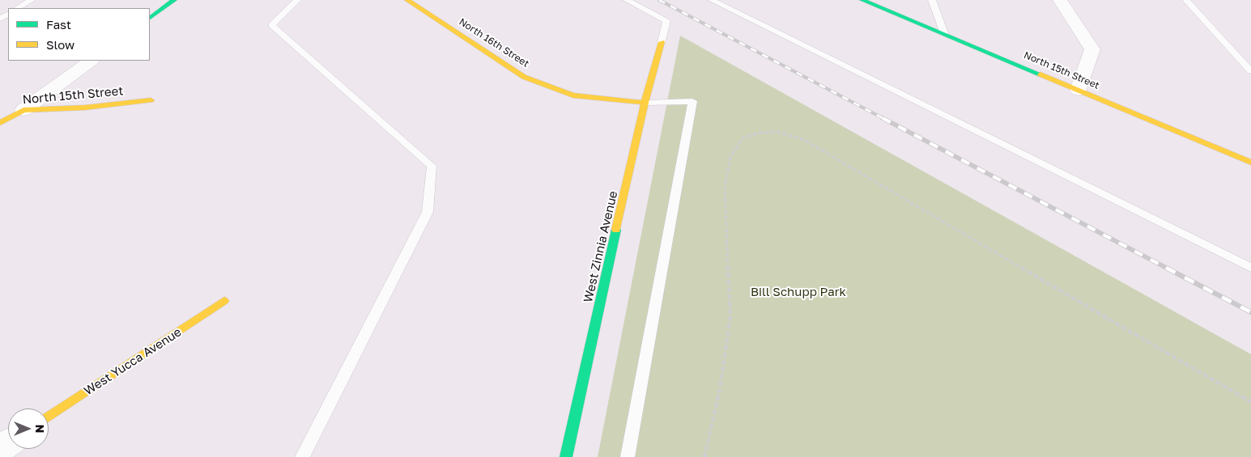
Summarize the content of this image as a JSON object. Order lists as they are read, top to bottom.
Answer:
{
  "streets": {
    "street": [
      "North 16th Street",
      "North 15th Street",
      "West Zinnia Avenue",
      "West Yucca Avenue"
    ]
  },
  "crossings": [
    ["North 16th Street", "West Zinnia Avenue"]
  ],
  "parks": ["Bill Schupp Park"],
  "legend": ["Fast", "Slow"],
  "north": "right"
}
